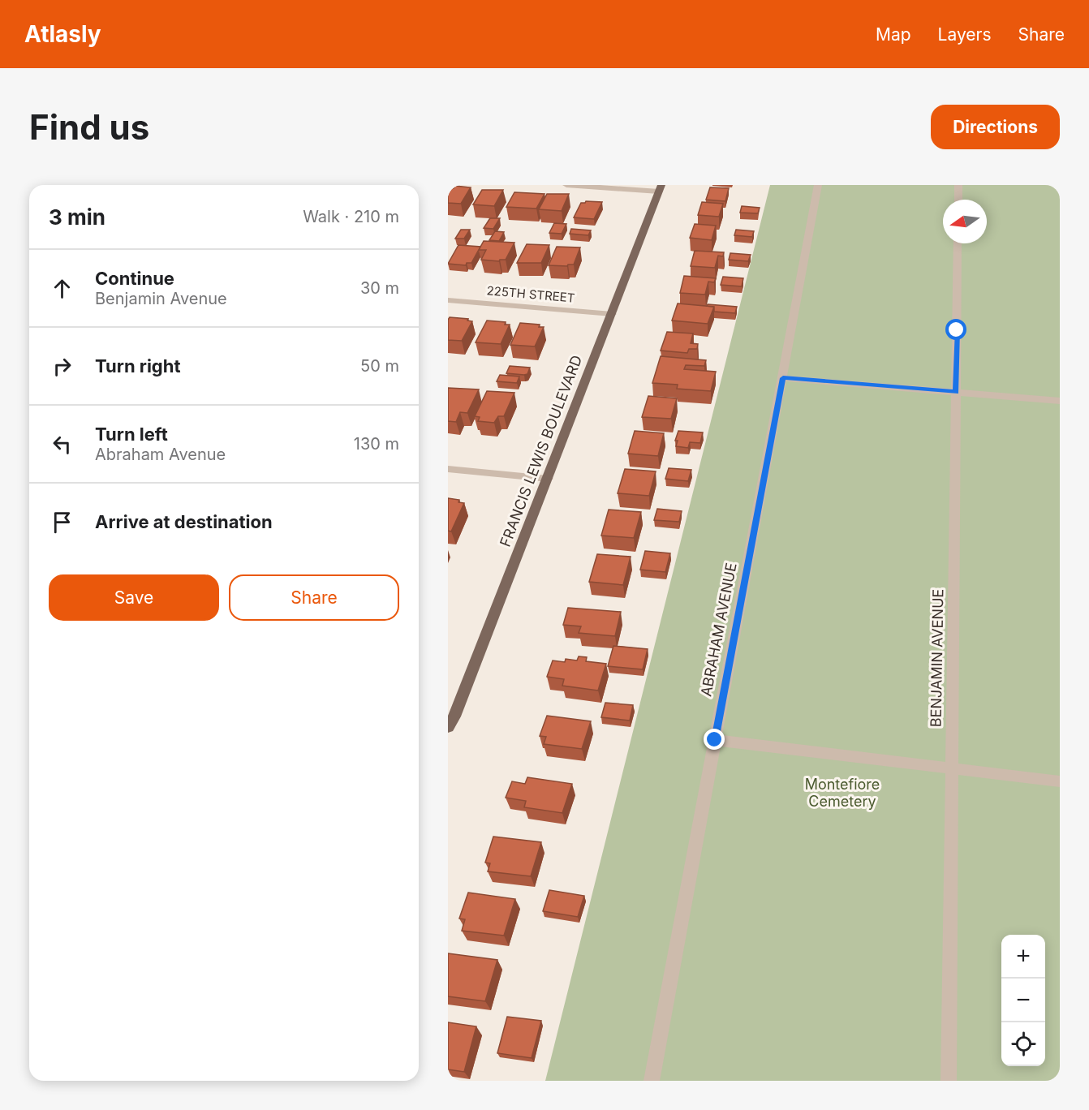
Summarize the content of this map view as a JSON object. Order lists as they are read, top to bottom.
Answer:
{
  "streets": {
    "main road": ["FRANCIS LEWIS BOULEVARD"],
    "street": ["225TH STREET", "ABRAHAM AVENUE", "BENJAMIN AVENUE"]
  },
  "crossings": [
    ["225TH STREET", "FRANCIS LEWIS BOULEVARD"]
  ],
  "parks": ["Montefiore Cemetery"],
  "north": "left",
  "page": {
    "header": "Atlasly",
    "nav": ["Map", "Layers", "Share"],
    "buttons": [
      "Directions",
      ["Save", "Share"]
    ],
    "title": "Find us",
    "heading": ["3 min", "Walk · 210 m"],
    "list": [
      ["Continue", "Benjamin Avenue", "30 m"],
      ["Turn right", "50 m"],
      ["Turn left", "Abraham Avenue", "130 m"],
      "Arrive at destination"
    ],
    "map_buttons": ["+", "−"]
  }
}
